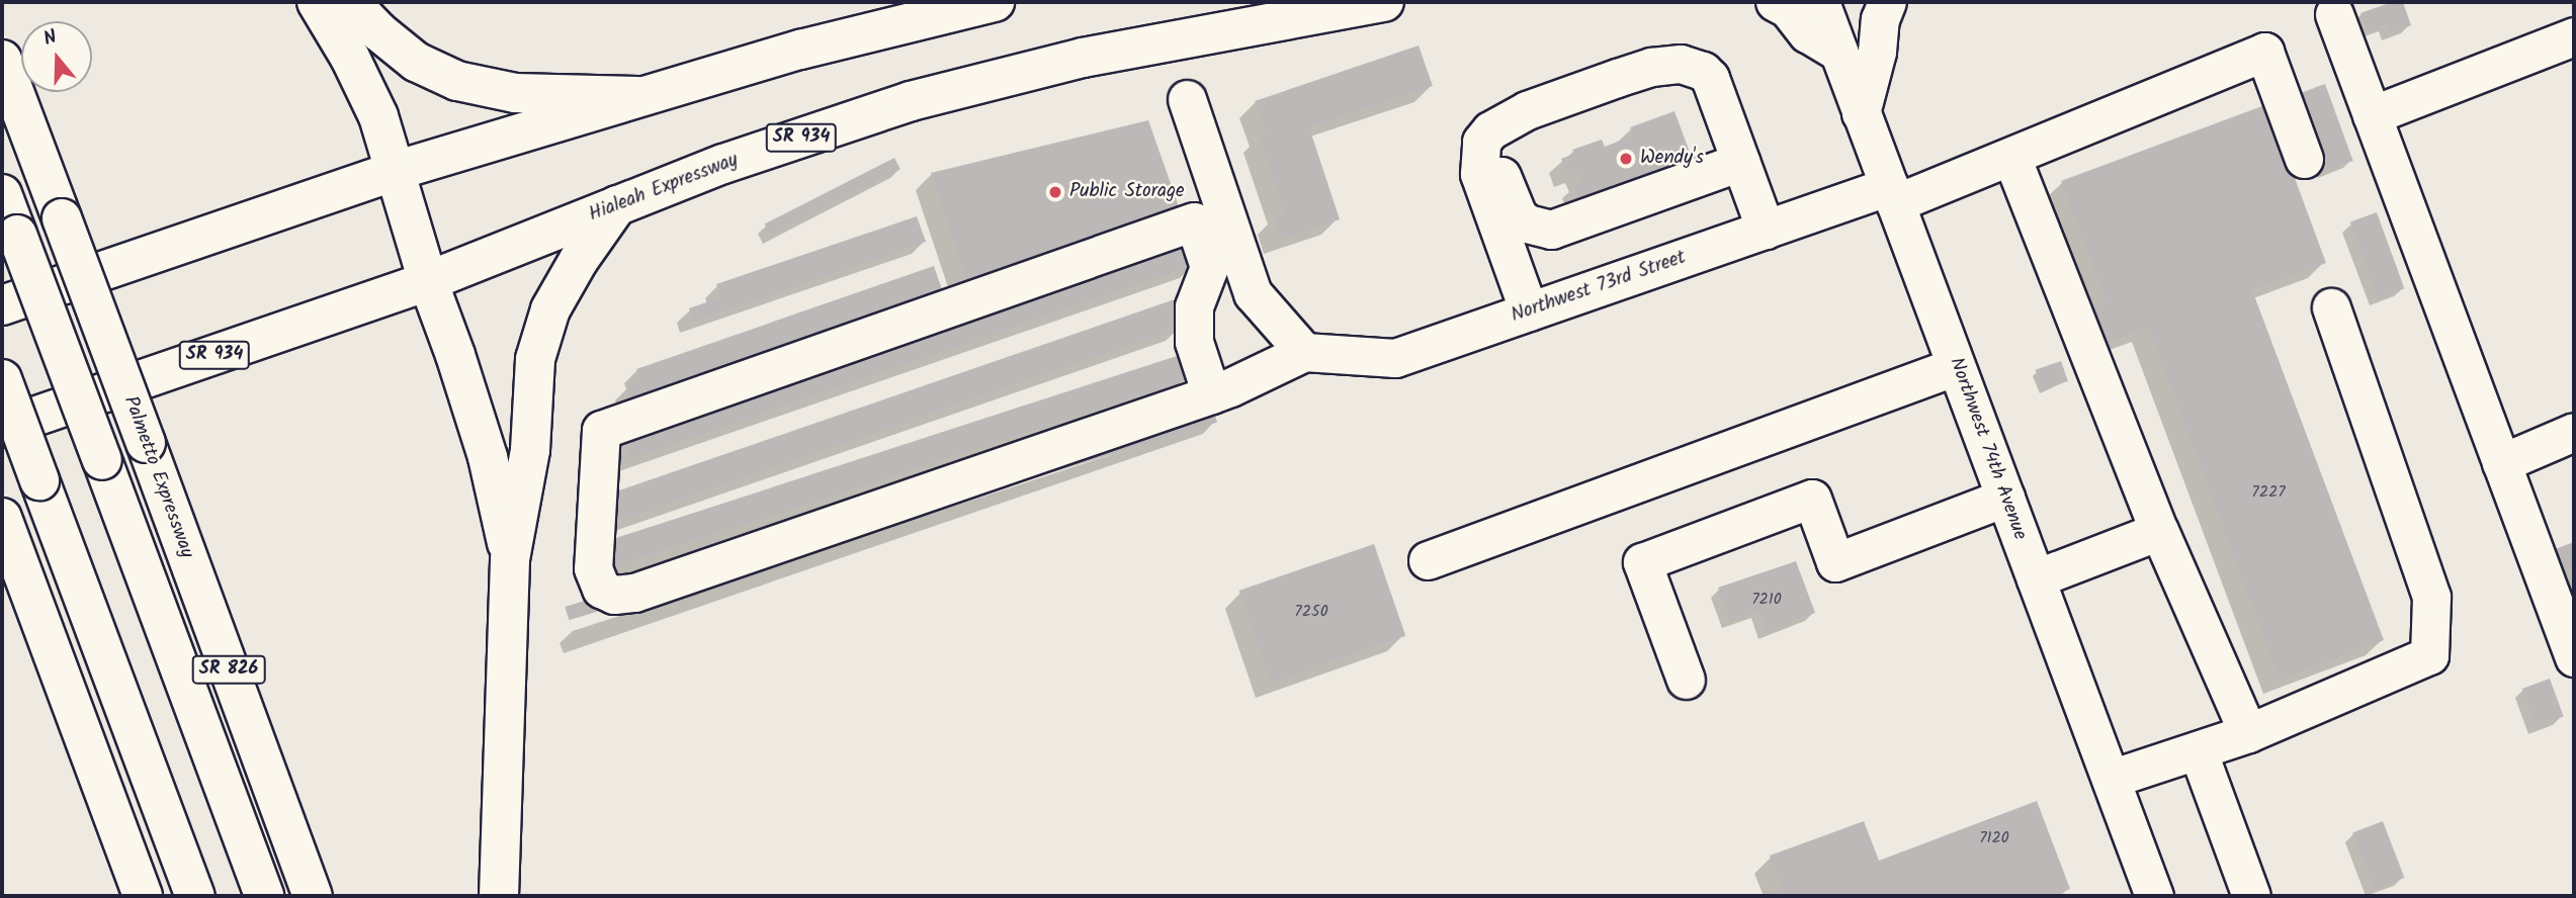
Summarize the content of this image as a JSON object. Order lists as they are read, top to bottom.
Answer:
{
  "streets": {
    "main road": [
      "SR 934",
      "Hialeah Expressway",
      "Palmetto Expressway",
      "SR 826"
    ],
    "street": ["Northwest 73rd Street", "Northwest 74th Avenue"]
  },
  "crossings": [
    ["Northwest 73rd Street", "Northwest 74th Avenue"]
  ],
  "places": ["Wendy's", "Public Storage"],
  "house_numbers": [
    "7227",
    "7210",
    "7250",
    "7120"
  ],
  "north": "top"
}
